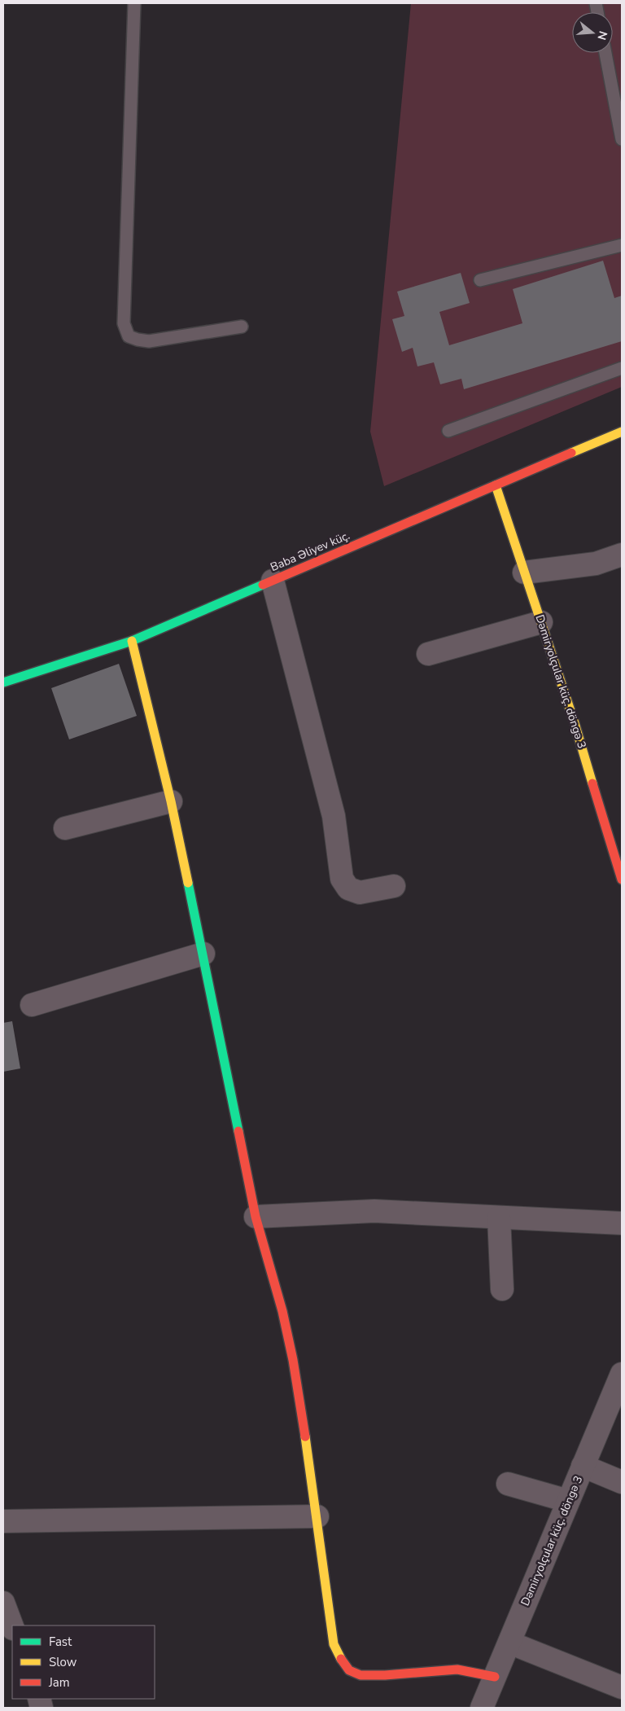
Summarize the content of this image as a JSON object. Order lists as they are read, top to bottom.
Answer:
{
  "streets": {
    "street": ["Baba Əliyev küç.", "Dəmiryolçular küç. döngə 3"]
  },
  "crossings": [
    ["Baba Əliyev küç.", "Dəmiryolçular küç. döngə 3"]
  ],
  "legend": ["Fast", "Slow", "Jam"],
  "north": "right"
}
